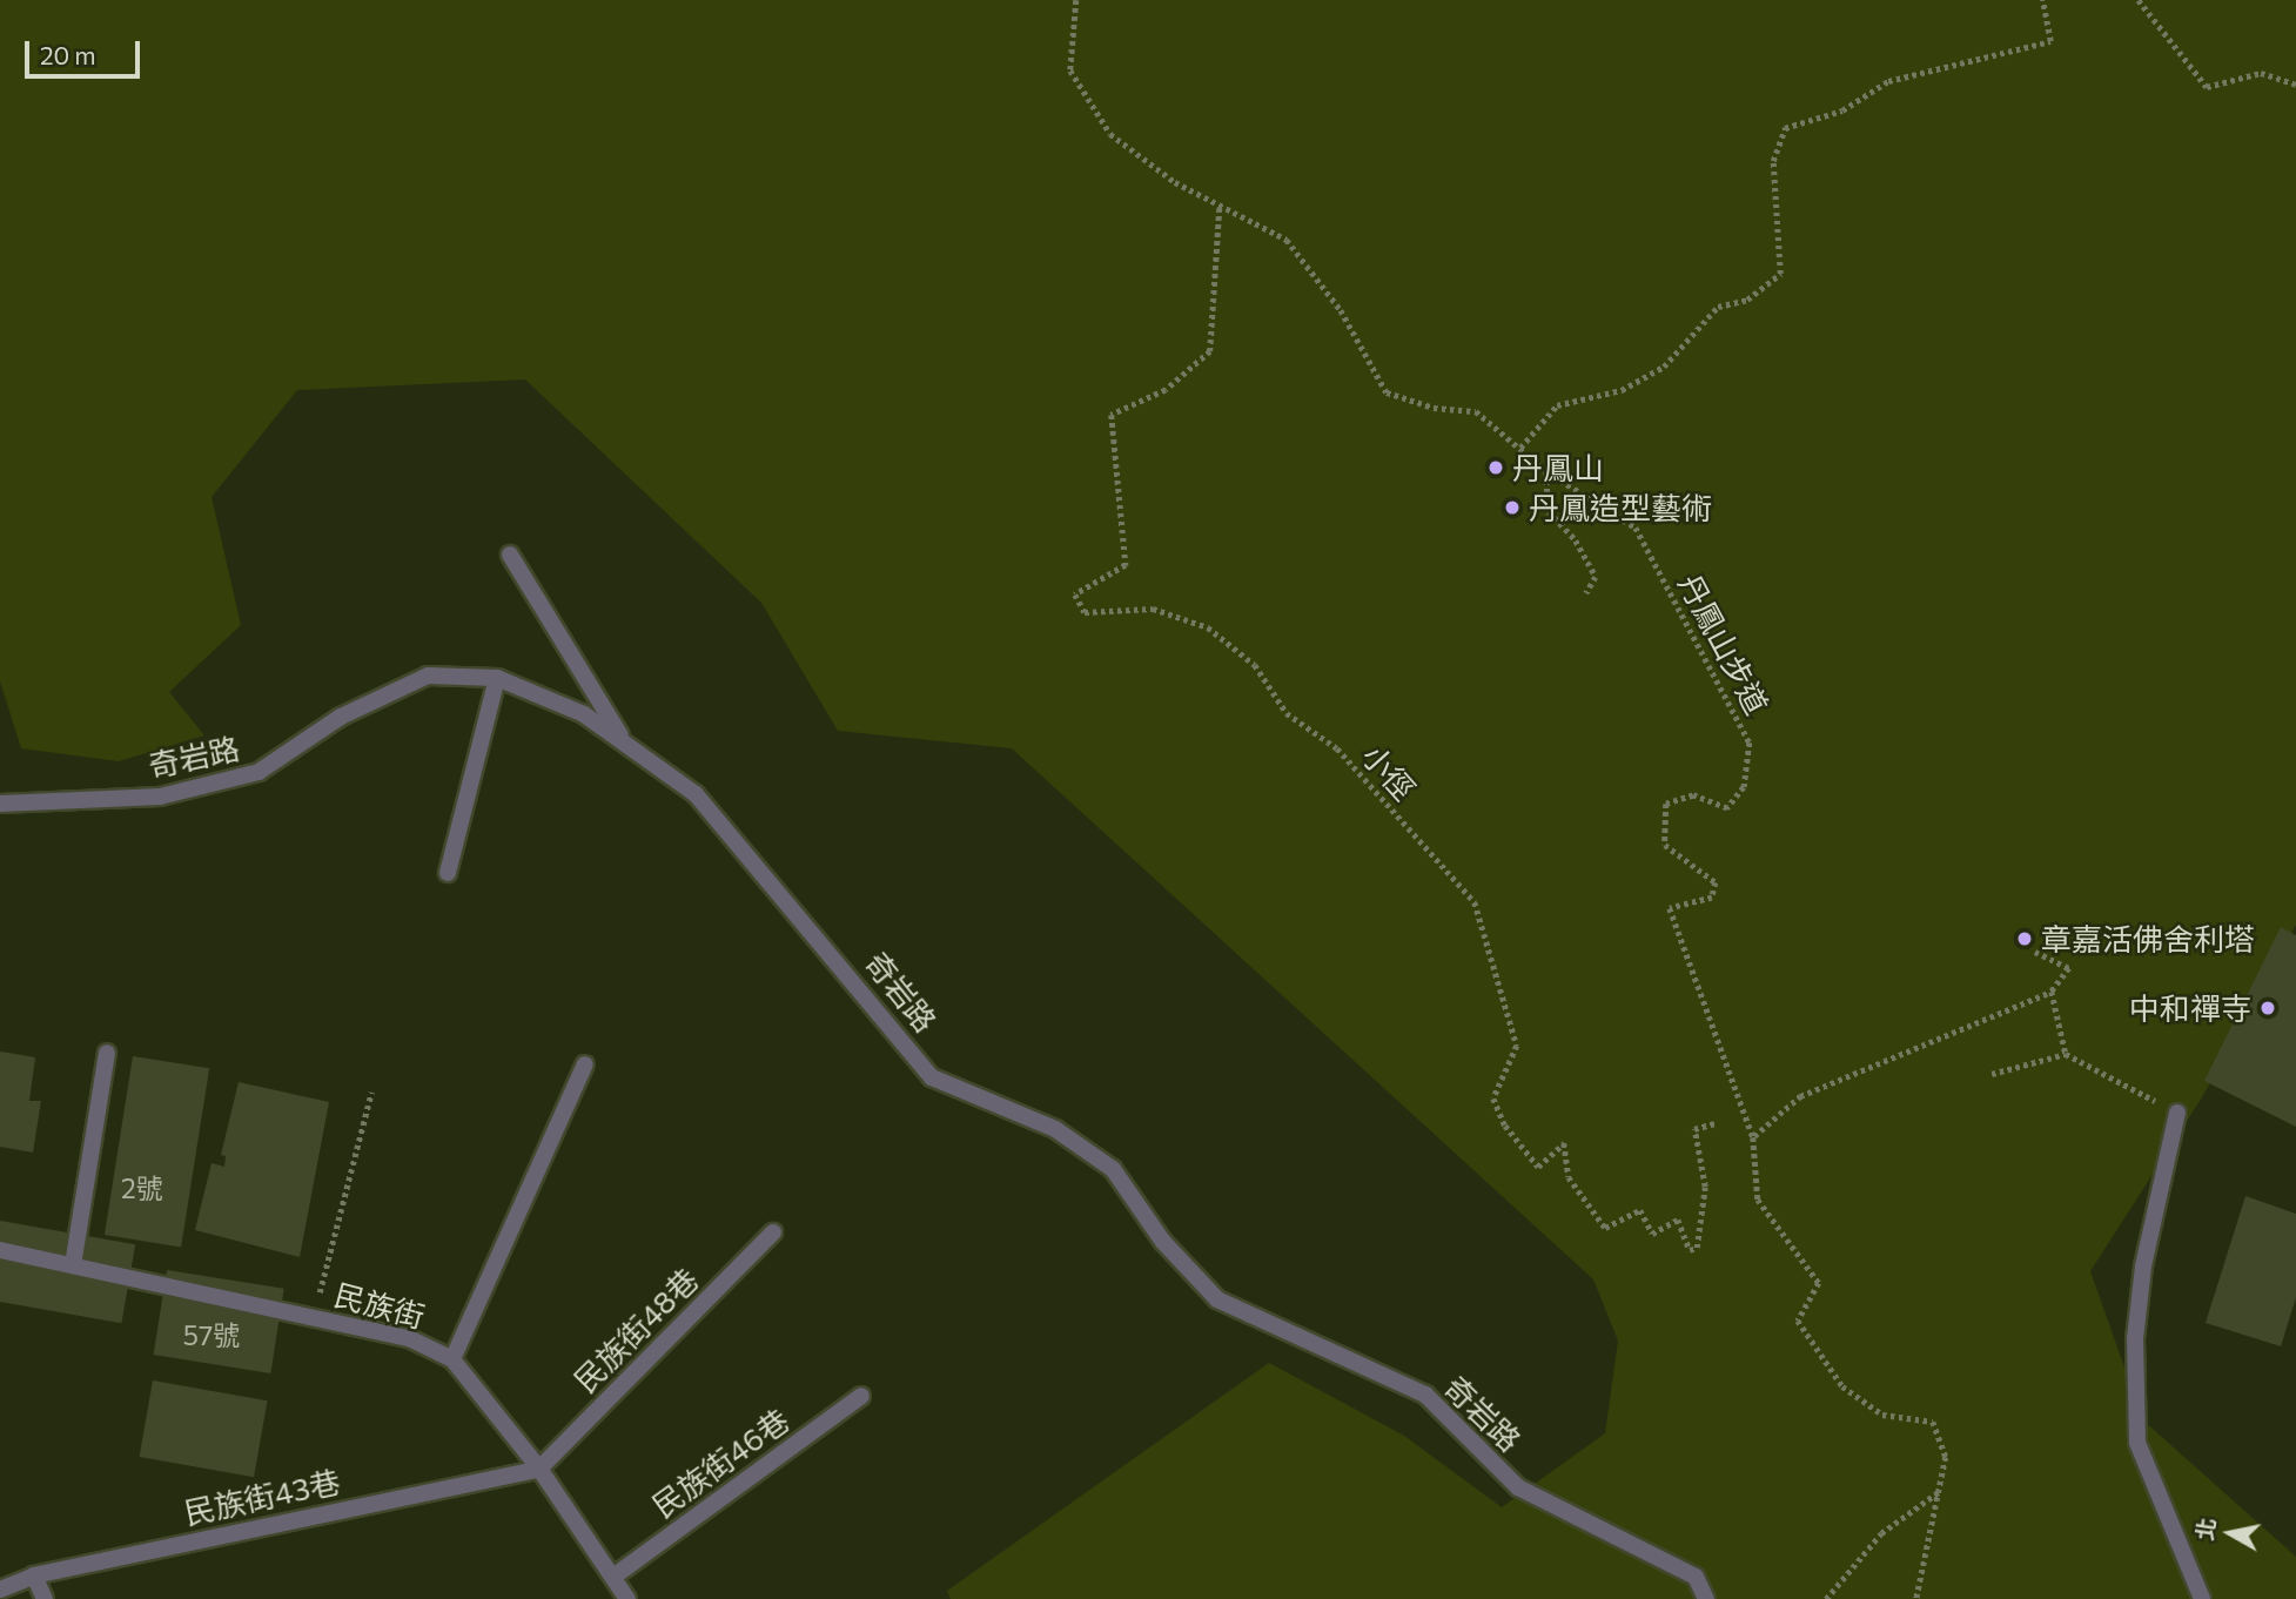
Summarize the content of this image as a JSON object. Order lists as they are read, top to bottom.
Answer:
{
  "streets": {
    "lane": [
      "奇岩路",
      "民族街",
      "民族街48巷",
      "民族街46巷",
      "民族街43巷"
    ],
    "path": ["丹鳳山步道", "小徑"]
  },
  "crossings": [
    ["丹鳳山步道", "小徑"],
    ["民族街", "民族街48巷"],
    ["民族街", "民族街46巷"],
    ["民族街", "民族街43巷"],
    ["民族街48巷", "民族街43巷"]
  ],
  "places": [
    "丹鳳山",
    "丹鳳造型藝術",
    "章嘉活佛舍利塔",
    "中和禪寺"
  ],
  "house_numbers": ["2號", "57號"],
  "scale_bar": "20 m",
  "north": "left"
}
